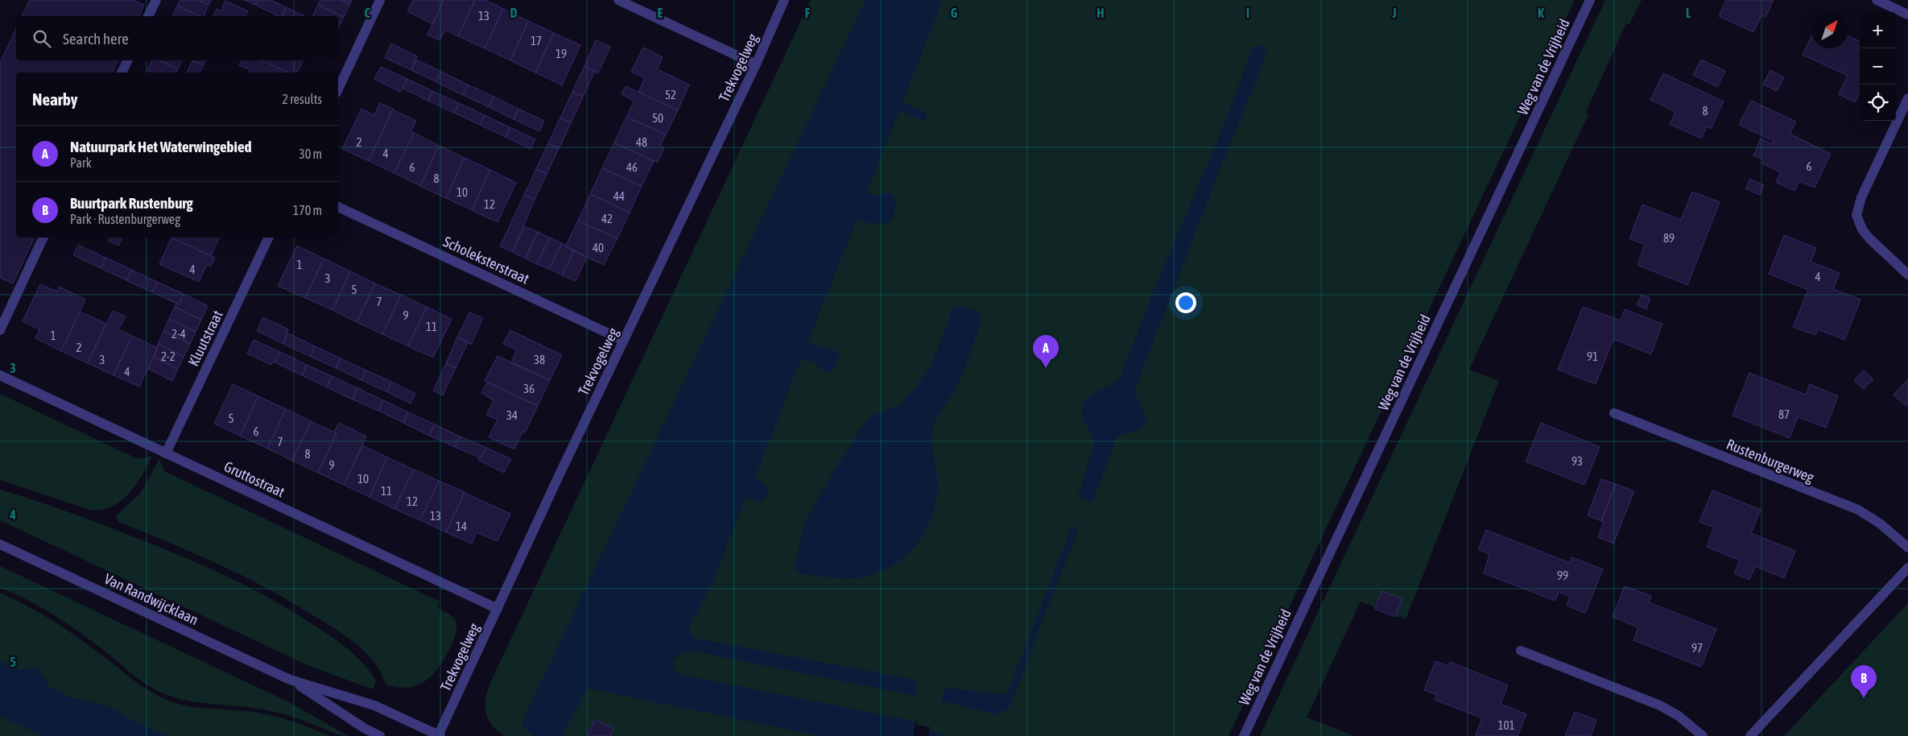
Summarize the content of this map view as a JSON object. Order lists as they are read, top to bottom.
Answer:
{
  "streets": {
    "street": [
      "Weg van de Vrijheid",
      "Trekvogelweg",
      "Scholeksterstraat",
      "Kluutstraat",
      "Rustenburgerweg",
      "Gruttostraat",
      "Van Randwijcklaan"
    ]
  },
  "crossings": [
    ["Trekvogelweg", "Scholeksterstraat"],
    ["Trekvogelweg", "Gruttostraat"],
    ["Trekvogelweg", "Van Randwijcklaan"],
    ["Kluutstraat", "Gruttostraat"]
  ],
  "house_numbers": [
    "13",
    "17",
    "19",
    "52",
    "8",
    "50",
    "2",
    "48",
    "4",
    "6",
    "6",
    "46",
    "8",
    "10",
    "44",
    "12",
    "42",
    "89",
    "40",
    "1",
    "4",
    "4",
    "3",
    "5",
    "7",
    "9",
    "11",
    "2-4",
    "1",
    "2",
    "2-2",
    "91",
    "3",
    "38",
    "4",
    "36",
    "87",
    "34",
    "5",
    "6",
    "7",
    "8",
    "93",
    "9",
    "10",
    "11",
    "12",
    "13",
    "14",
    "99",
    "97",
    "101"
  ],
  "north": "top right",
  "page": {
    "map_buttons": ["+", "−"],
    "search": "Search here",
    "heading": ["Nearby", "2 results"],
    "list": [
      {
        "mark": "A",
        "name": "Natuurpark Het Waterwingebied",
        "note": "Park",
        "value": "30 m"
      },
      {
        "mark": "B",
        "name": "Buurtpark Rustenburg",
        "note": "Park · Rustenburgerweg",
        "value": "170 m"
      }
    ],
    "pins": ["A", "B"]
  },
  "grid": {
    "columns": [
      "C",
      "D",
      "E",
      "F",
      "G",
      "H",
      "I",
      "J",
      "K",
      "L"
    ],
    "rows": ["3", "4", "5"]
  }
}
